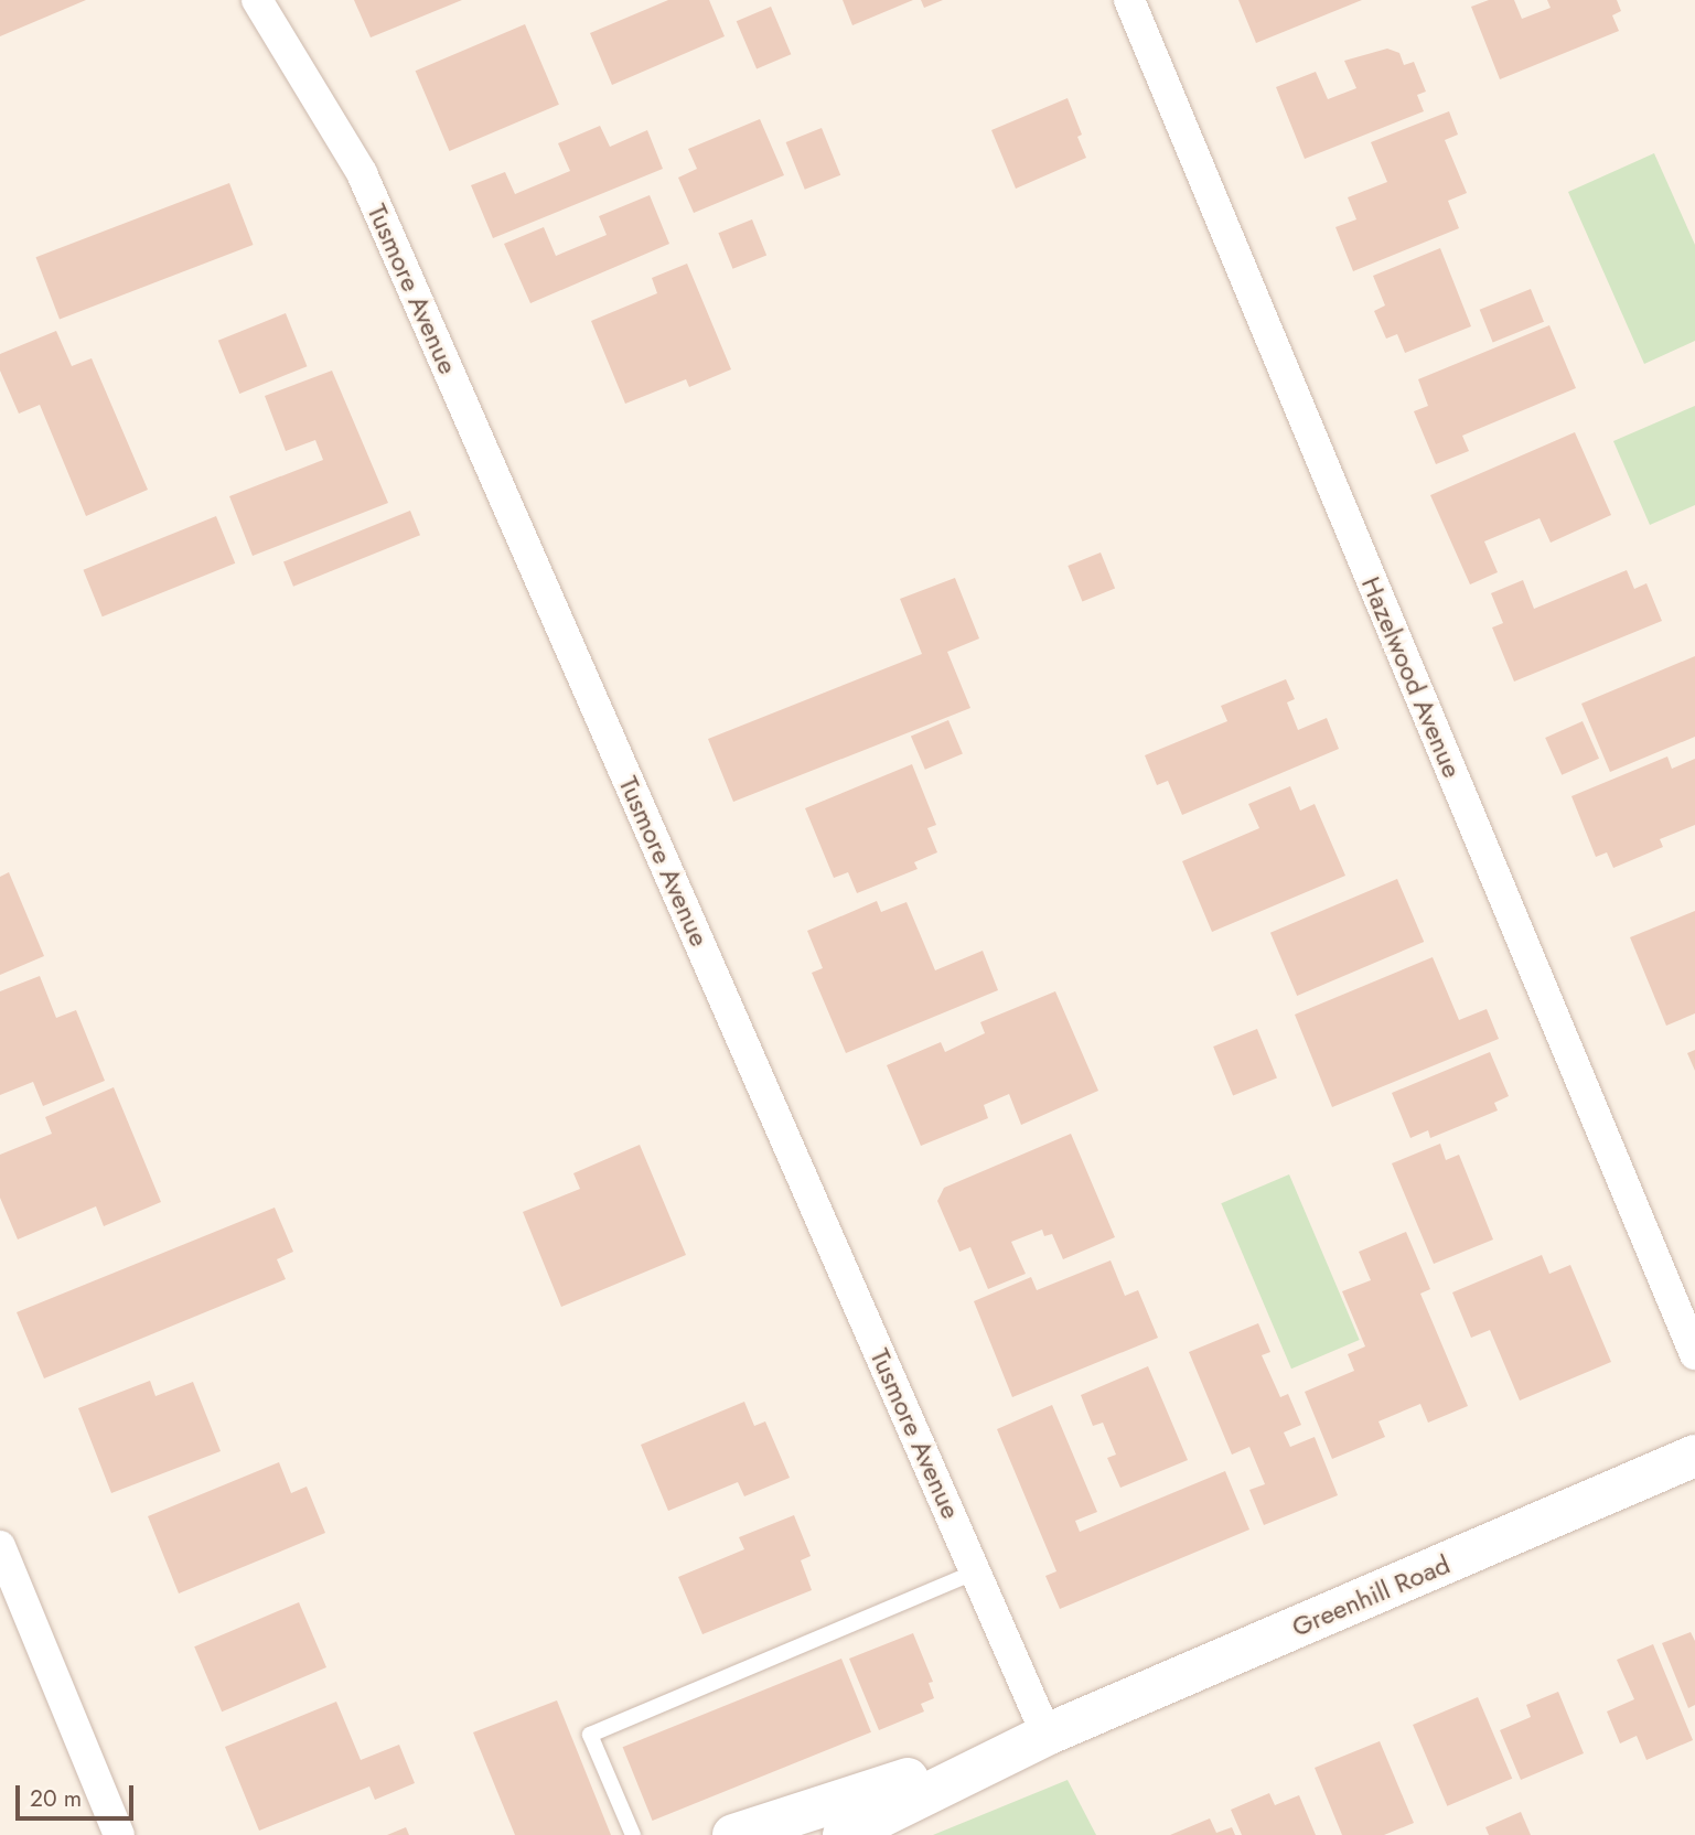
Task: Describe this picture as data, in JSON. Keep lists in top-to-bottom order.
{
  "streets": {
    "main road": ["Greenhill Road"],
    "street": ["Tusmore Avenue", "Hazelwood Avenue"]
  },
  "crossings": [
    ["Tusmore Avenue", "Greenhill Road"]
  ],
  "scale_bar": "20 m"
}
